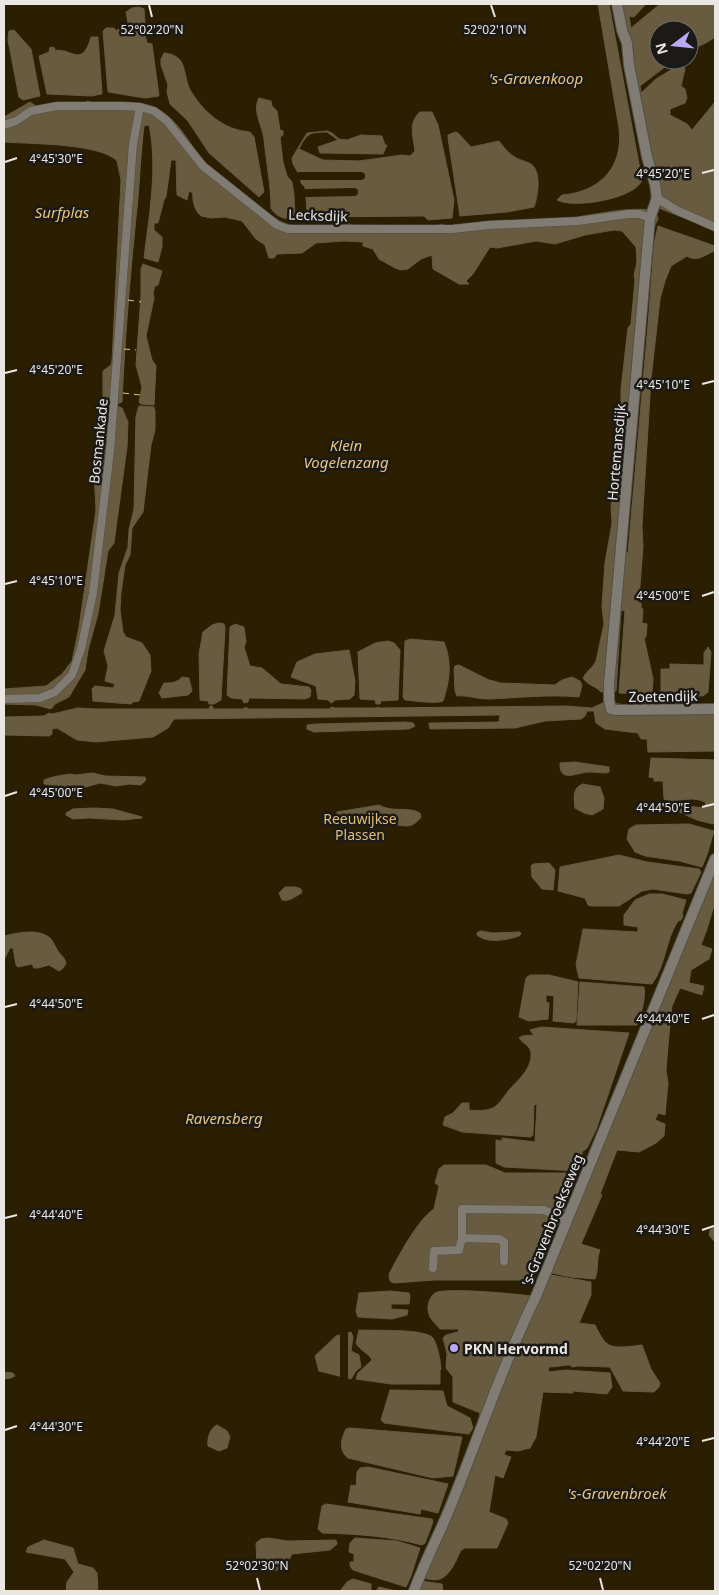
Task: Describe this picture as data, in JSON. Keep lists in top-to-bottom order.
{
  "streets": {
    "street": [
      "Lecksdijk",
      "Bosmankade",
      "Hortemansdijk",
      "Zoetendijk",
      "'s-Gravenbroekseweg"
    ]
  },
  "crossings": [
    ["Lecksdijk", "Bosmankade"],
    ["Lecksdijk", "Hortemansdijk"],
    ["Hortemansdijk", "Zoetendijk"]
  ],
  "water": [
    "'s-Gravenkoop",
    "Surfplas",
    "Klein Vogelenzang",
    "Ravensberg",
    "'s-Gravenbroek"
  ],
  "parks": ["Reeuwijkse Plassen"],
  "places": ["PKN Hervormd"],
  "north": "left",
  "coordinates": [
    "52°02'20\"N",
    "52°02'10\"N",
    "4°45'30\"E",
    "4°45'20\"E",
    "4°45'10\"E",
    "4°45'00\"E",
    "4°44'50\"E",
    "4°44'40\"E",
    "4°44'30\"E",
    "4°44'20\"E",
    "52°02'30\"N"
  ]
}
